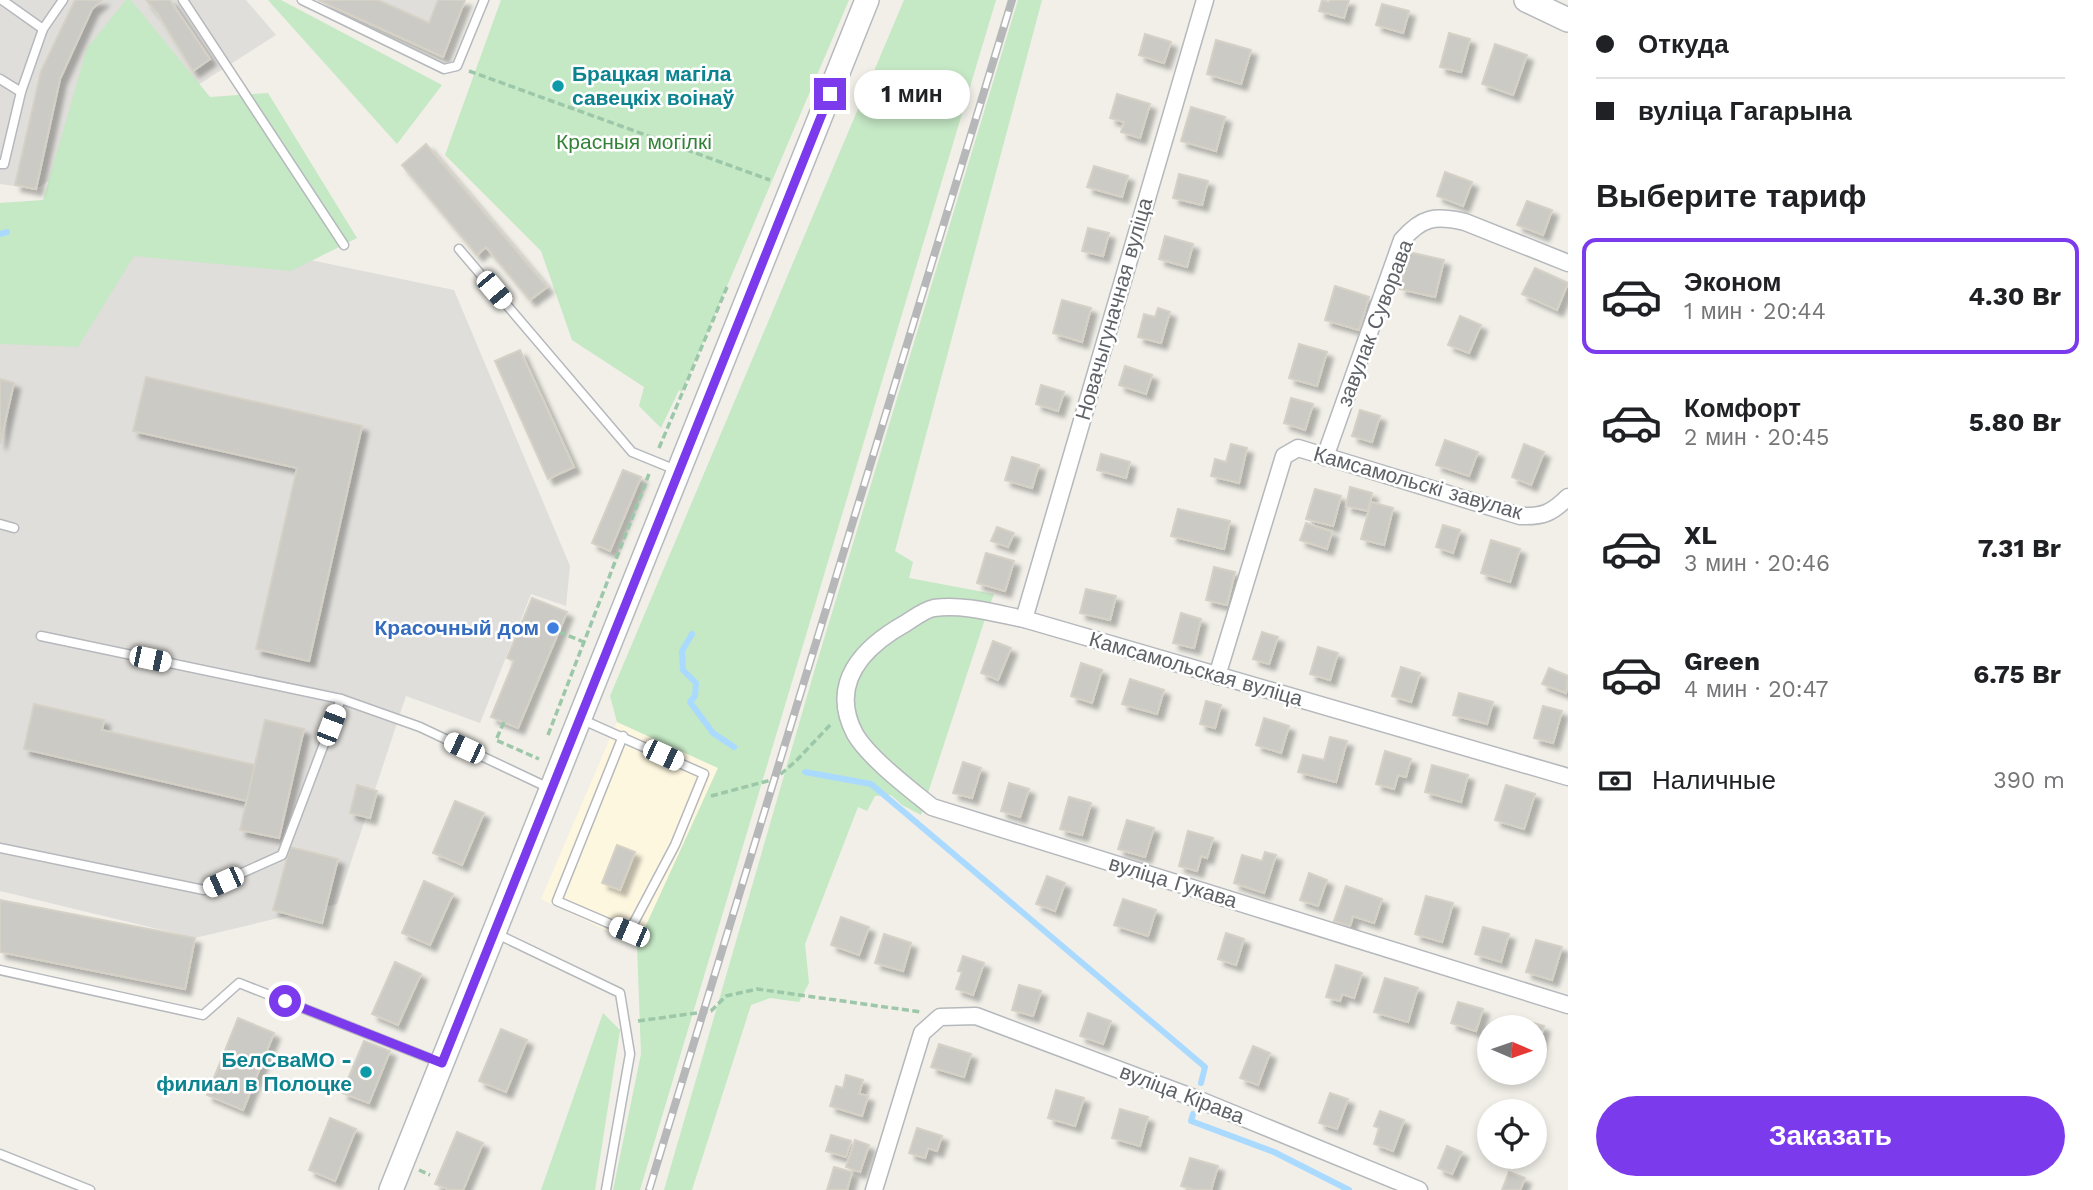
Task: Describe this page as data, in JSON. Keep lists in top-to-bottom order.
{
  "streets": {
    "street": [
      "Новачыгуначная вуліца",
      "завулак Суворава",
      "Камсамольскі завулак",
      "Камсамольская вуліца",
      "вуліца Гукава",
      "вуліца Кірава"
    ]
  },
  "crossings": [
    ["Новачыгуначная вуліца", "Камсамольская вуліца"],
    ["завулак Суворава", "Камсамольскі завулак"],
    ["Камсамольскі завулак", "Камсамольская вуліца"],
    ["Камсамольская вуліца", "вуліца Гукава"]
  ],
  "parks": ["Красныя могілкі"],
  "places": ["Брацкая магіла савецкіх воінаў", "Красочный дом", "БелСваМО - филиал в Полоцке"],
  "north": "right",
  "page": {
    "banner": ["Откуда", "вуліца Гагарына"],
    "bubble": "1 мин",
    "heading": "Выберите тариф",
    "list": [
      {
        "name": "Эконом",
        "note": "1 мин · 20:44",
        "value": "4.30 Br"
      },
      {
        "name": "Комфорт",
        "note": "2 мин · 20:45",
        "value": "5.80 Br"
      },
      {
        "name": "XL",
        "note": "3 мин · 20:46",
        "value": "7.31 Br"
      },
      {
        "name": "Green",
        "note": "4 мин · 20:47",
        "value": "6.75 Br"
      }
    ],
    "pay": ["Наличные", "390 m"],
    "buttons": "Заказать"
  }
}
